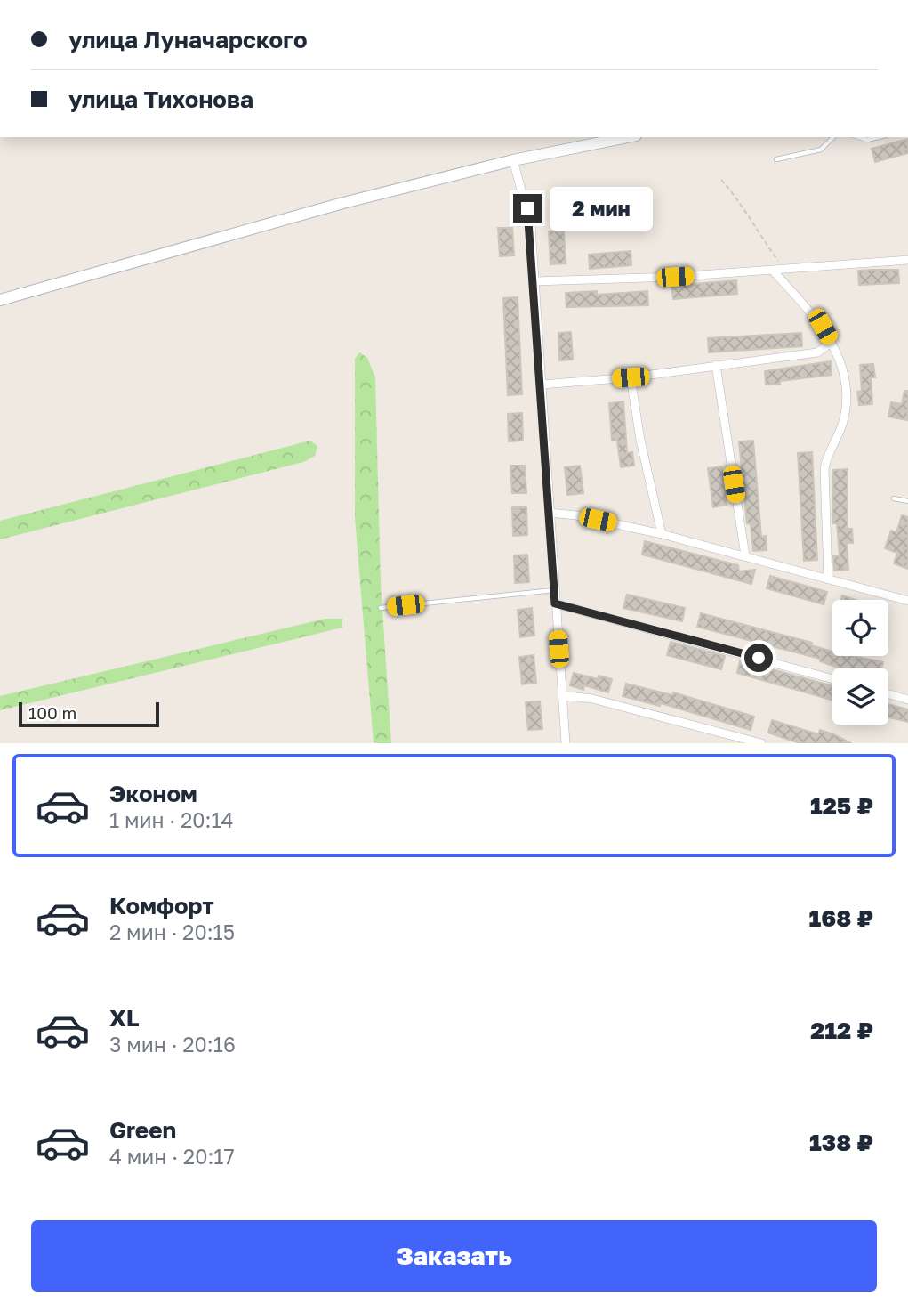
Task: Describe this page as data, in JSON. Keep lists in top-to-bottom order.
{
  "scale_bar": "100 m",
  "page": {
    "banner": ["улица Луначарского", "улица Тихонова"],
    "bubble": "2 мин",
    "scale": "100 m",
    "list": [
      {
        "name": "Эконом",
        "note": "1 мин · 20:14",
        "value": "125 ₽"
      },
      {
        "name": "Комфорт",
        "note": "2 мин · 20:15",
        "value": "168 ₽"
      },
      {
        "name": "XL",
        "note": "3 мин · 20:16",
        "value": "212 ₽"
      },
      {
        "name": "Green",
        "note": "4 мин · 20:17",
        "value": "138 ₽"
      }
    ],
    "buttons": "Заказать"
  }
}
